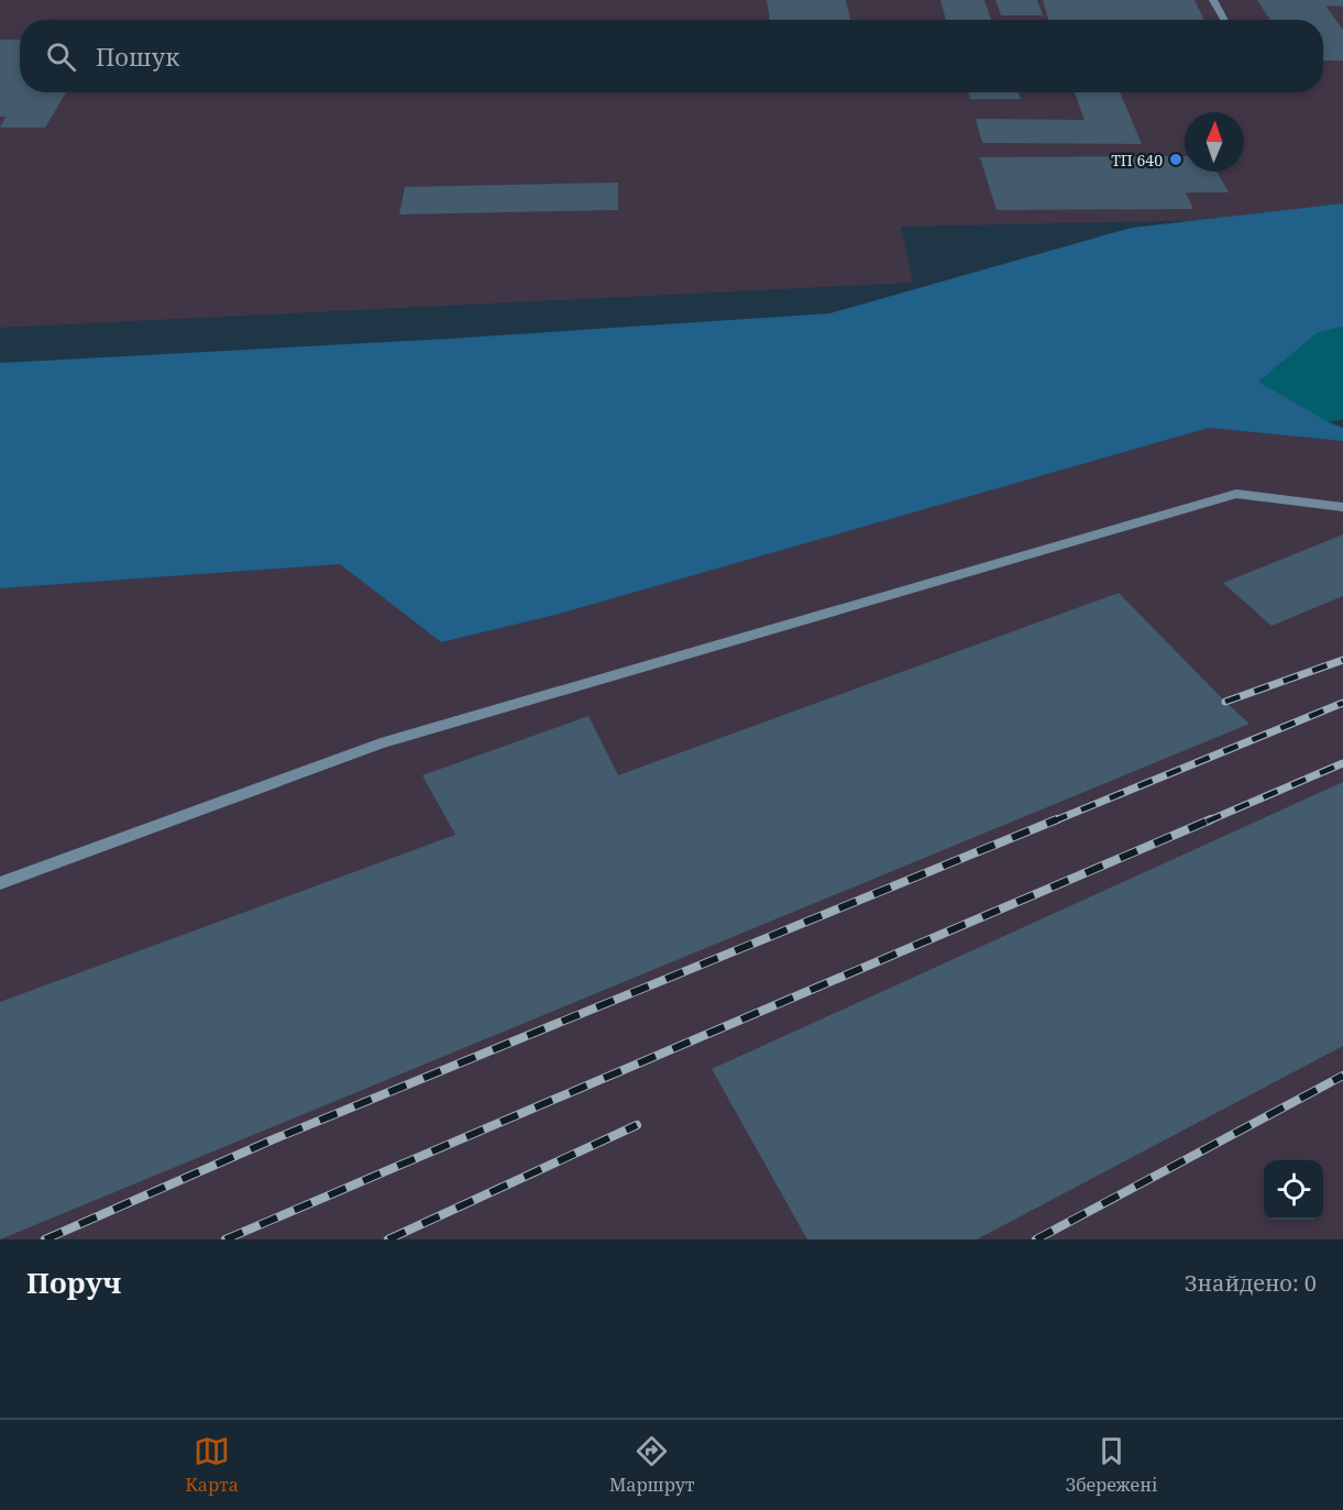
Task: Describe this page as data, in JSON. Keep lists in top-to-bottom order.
{
  "places": ["ТП 640"],
  "north": "top",
  "page": {
    "search": "Пошук",
    "heading": ["Поруч", "Знайдено: 0"],
    "nav": ["Карта", "Маршрут", "Збережені"]
  }
}
